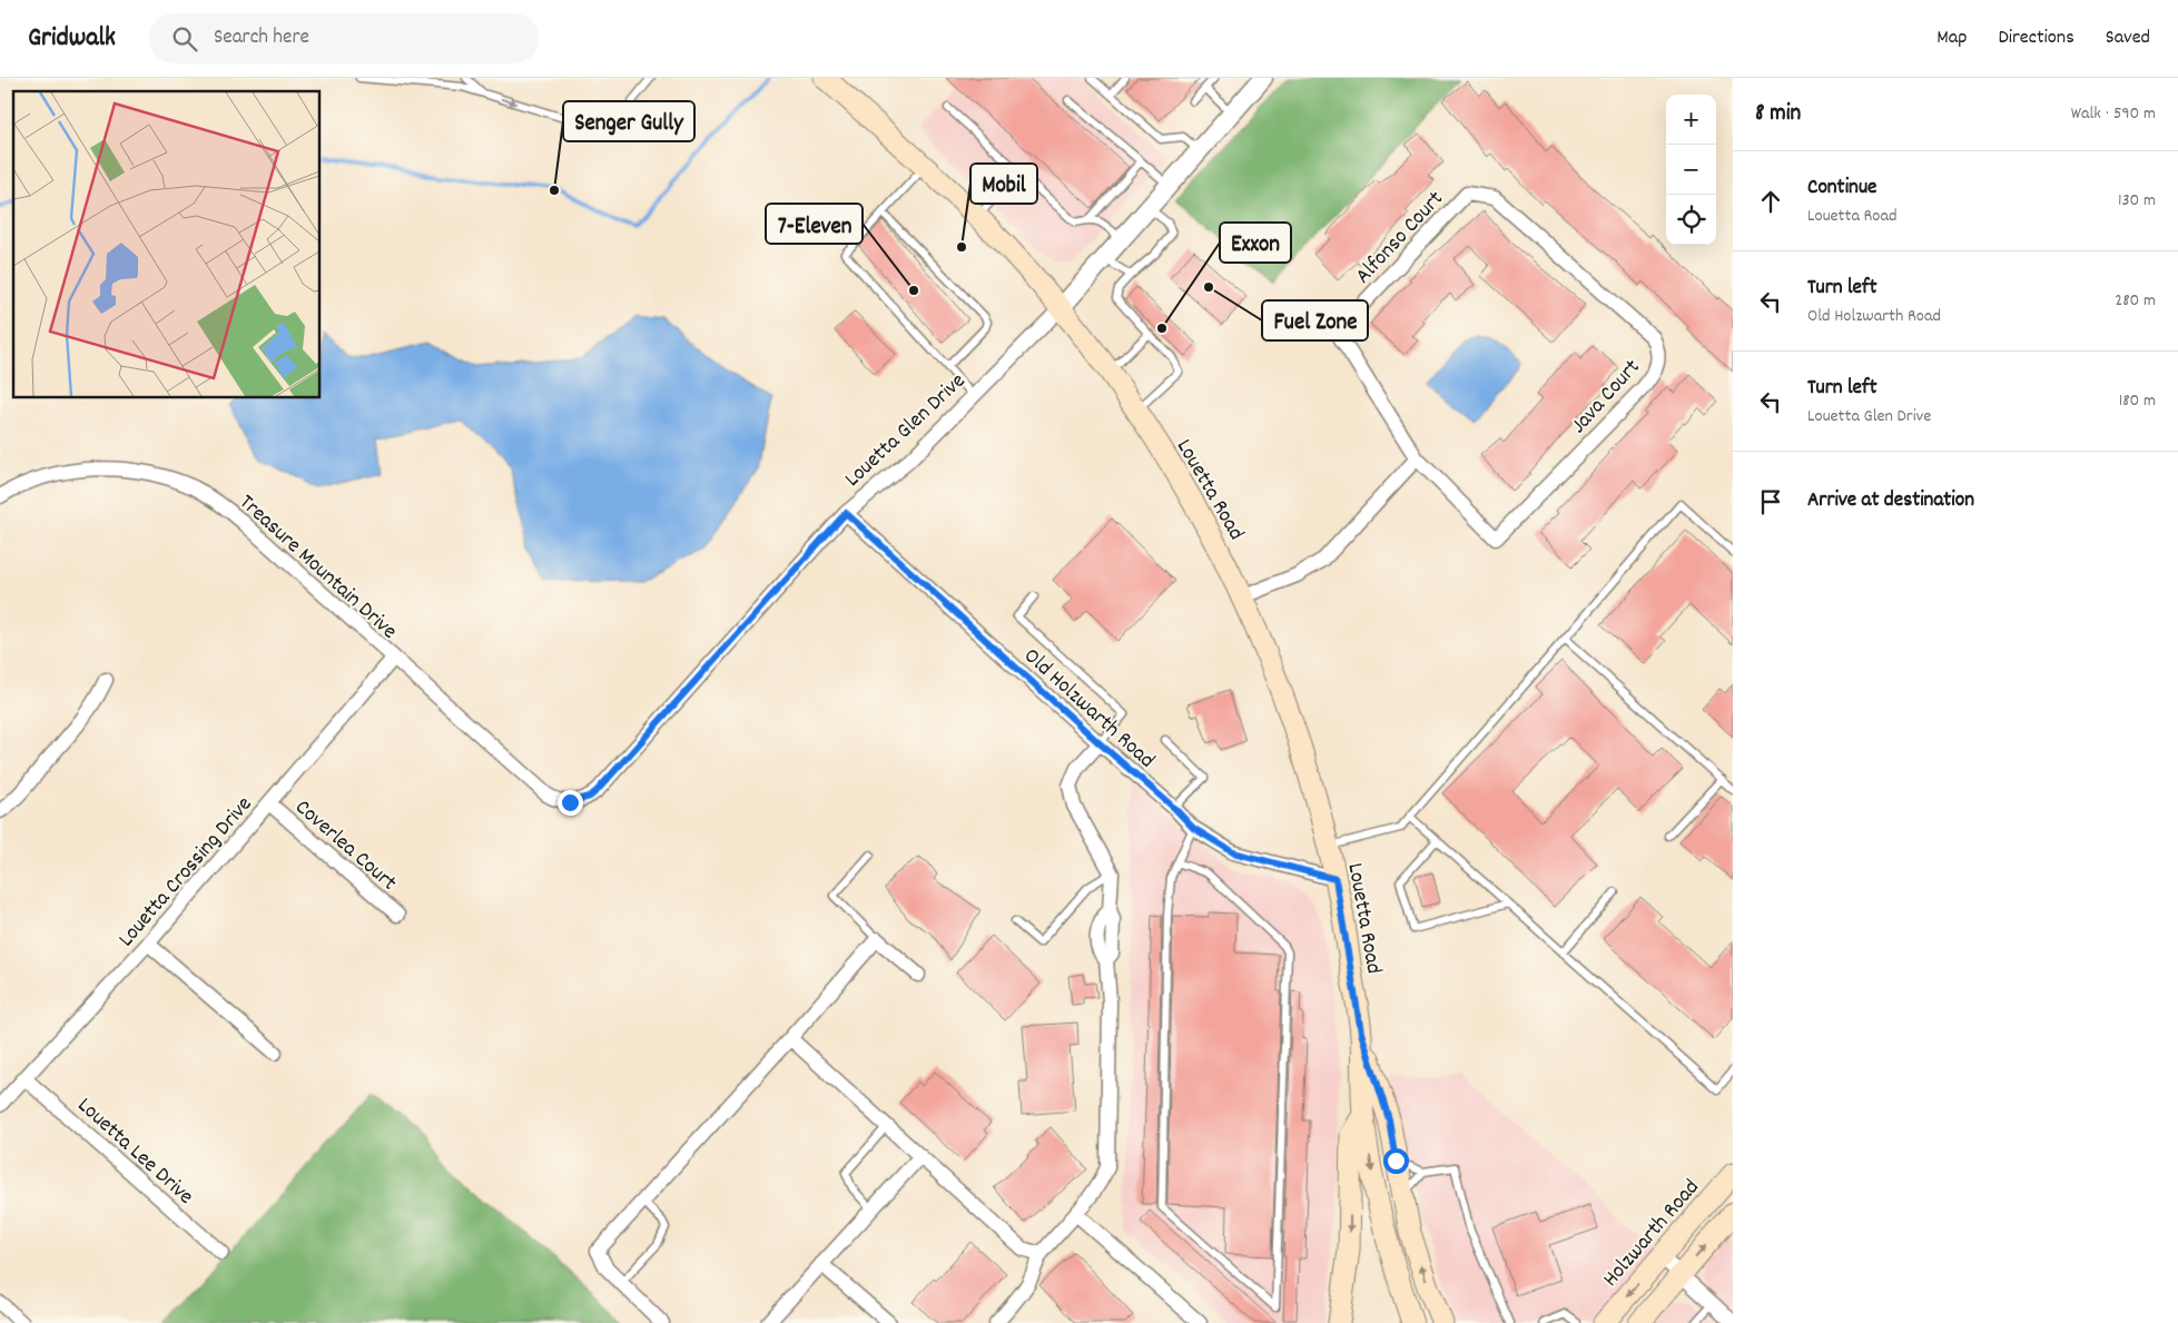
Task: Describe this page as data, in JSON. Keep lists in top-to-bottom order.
{
  "streets": {
    "main road": ["Louetta Road", "Holzwarth Road"],
    "street": [
      "Alfonso Court",
      "Java Court",
      "Louetta Glen Drive",
      "Treasure Mountain Drive",
      "Old Holzwarth Road",
      "Coverlea Court",
      "Louetta Crossing Drive",
      "Louetta Lee Drive"
    ]
  },
  "crossings": [
    ["Alfonso Court", "Java Court"],
    ["Louetta Glen Drive", "Louetta Road"],
    ["Louetta Glen Drive", "Treasure Mountain Drive"],
    ["Louetta Glen Drive", "Old Holzwarth Road"],
    ["Louetta Road", "Old Holzwarth Road"],
    ["Treasure Mountain Drive", "Louetta Crossing Drive"],
    ["Coverlea Court", "Louetta Crossing Drive"],
    ["Louetta Crossing Drive", "Louetta Lee Drive"]
  ],
  "places": [
    "Senger Gully",
    "Mobil",
    "Fuel Zone",
    "7-Eleven",
    "Exxon"
  ],
  "page": {
    "header": "Gridwalk",
    "search": "Search here",
    "nav": ["Map", "Directions", "Saved"],
    "heading": ["8 min", "Walk · 590 m"],
    "map_buttons": ["+", "−"],
    "list": [
      ["Continue", "Louetta Road", "130 m"],
      ["Turn left", "Old Holzwarth Road", "280 m"],
      ["Turn left", "Louetta Glen Drive", "180 m"],
      "Arrive at destination"
    ]
  }
}
